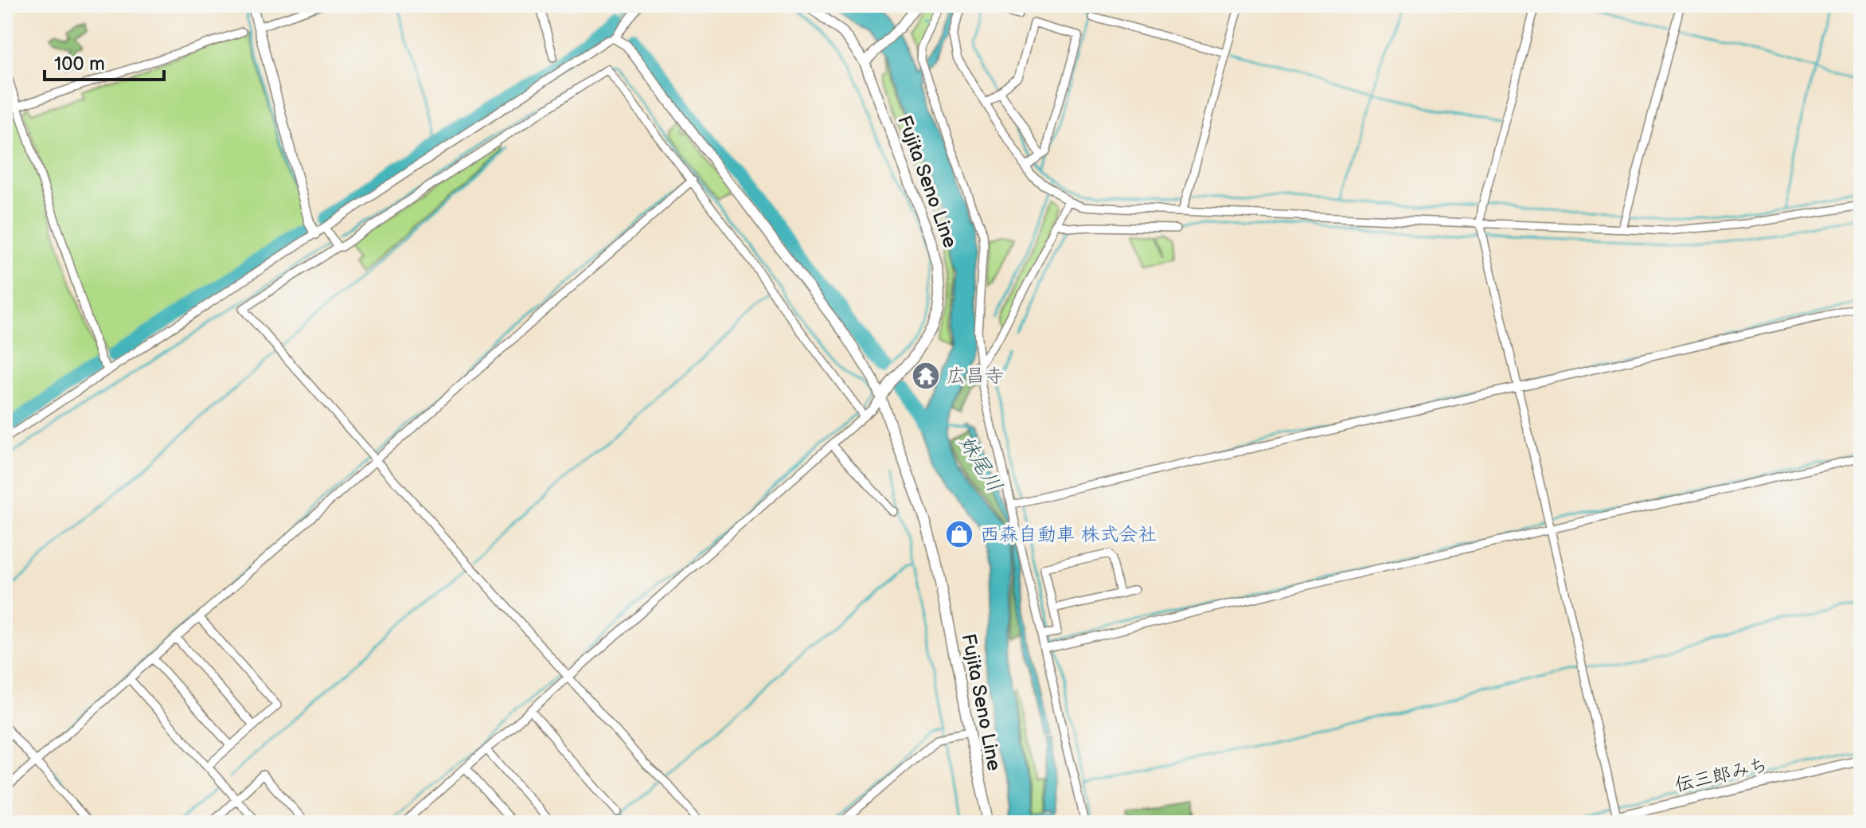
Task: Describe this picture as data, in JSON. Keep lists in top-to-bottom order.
{
  "streets": {
    "main road": ["Fujita Seno Line"],
    "street": ["伝三郎みち"]
  },
  "water": ["妹尾川"],
  "places": {
    "temple": ["広昌寺"],
    "shop": ["西森自動車 株式会社"]
  },
  "scale_bar": "100 m"
}
